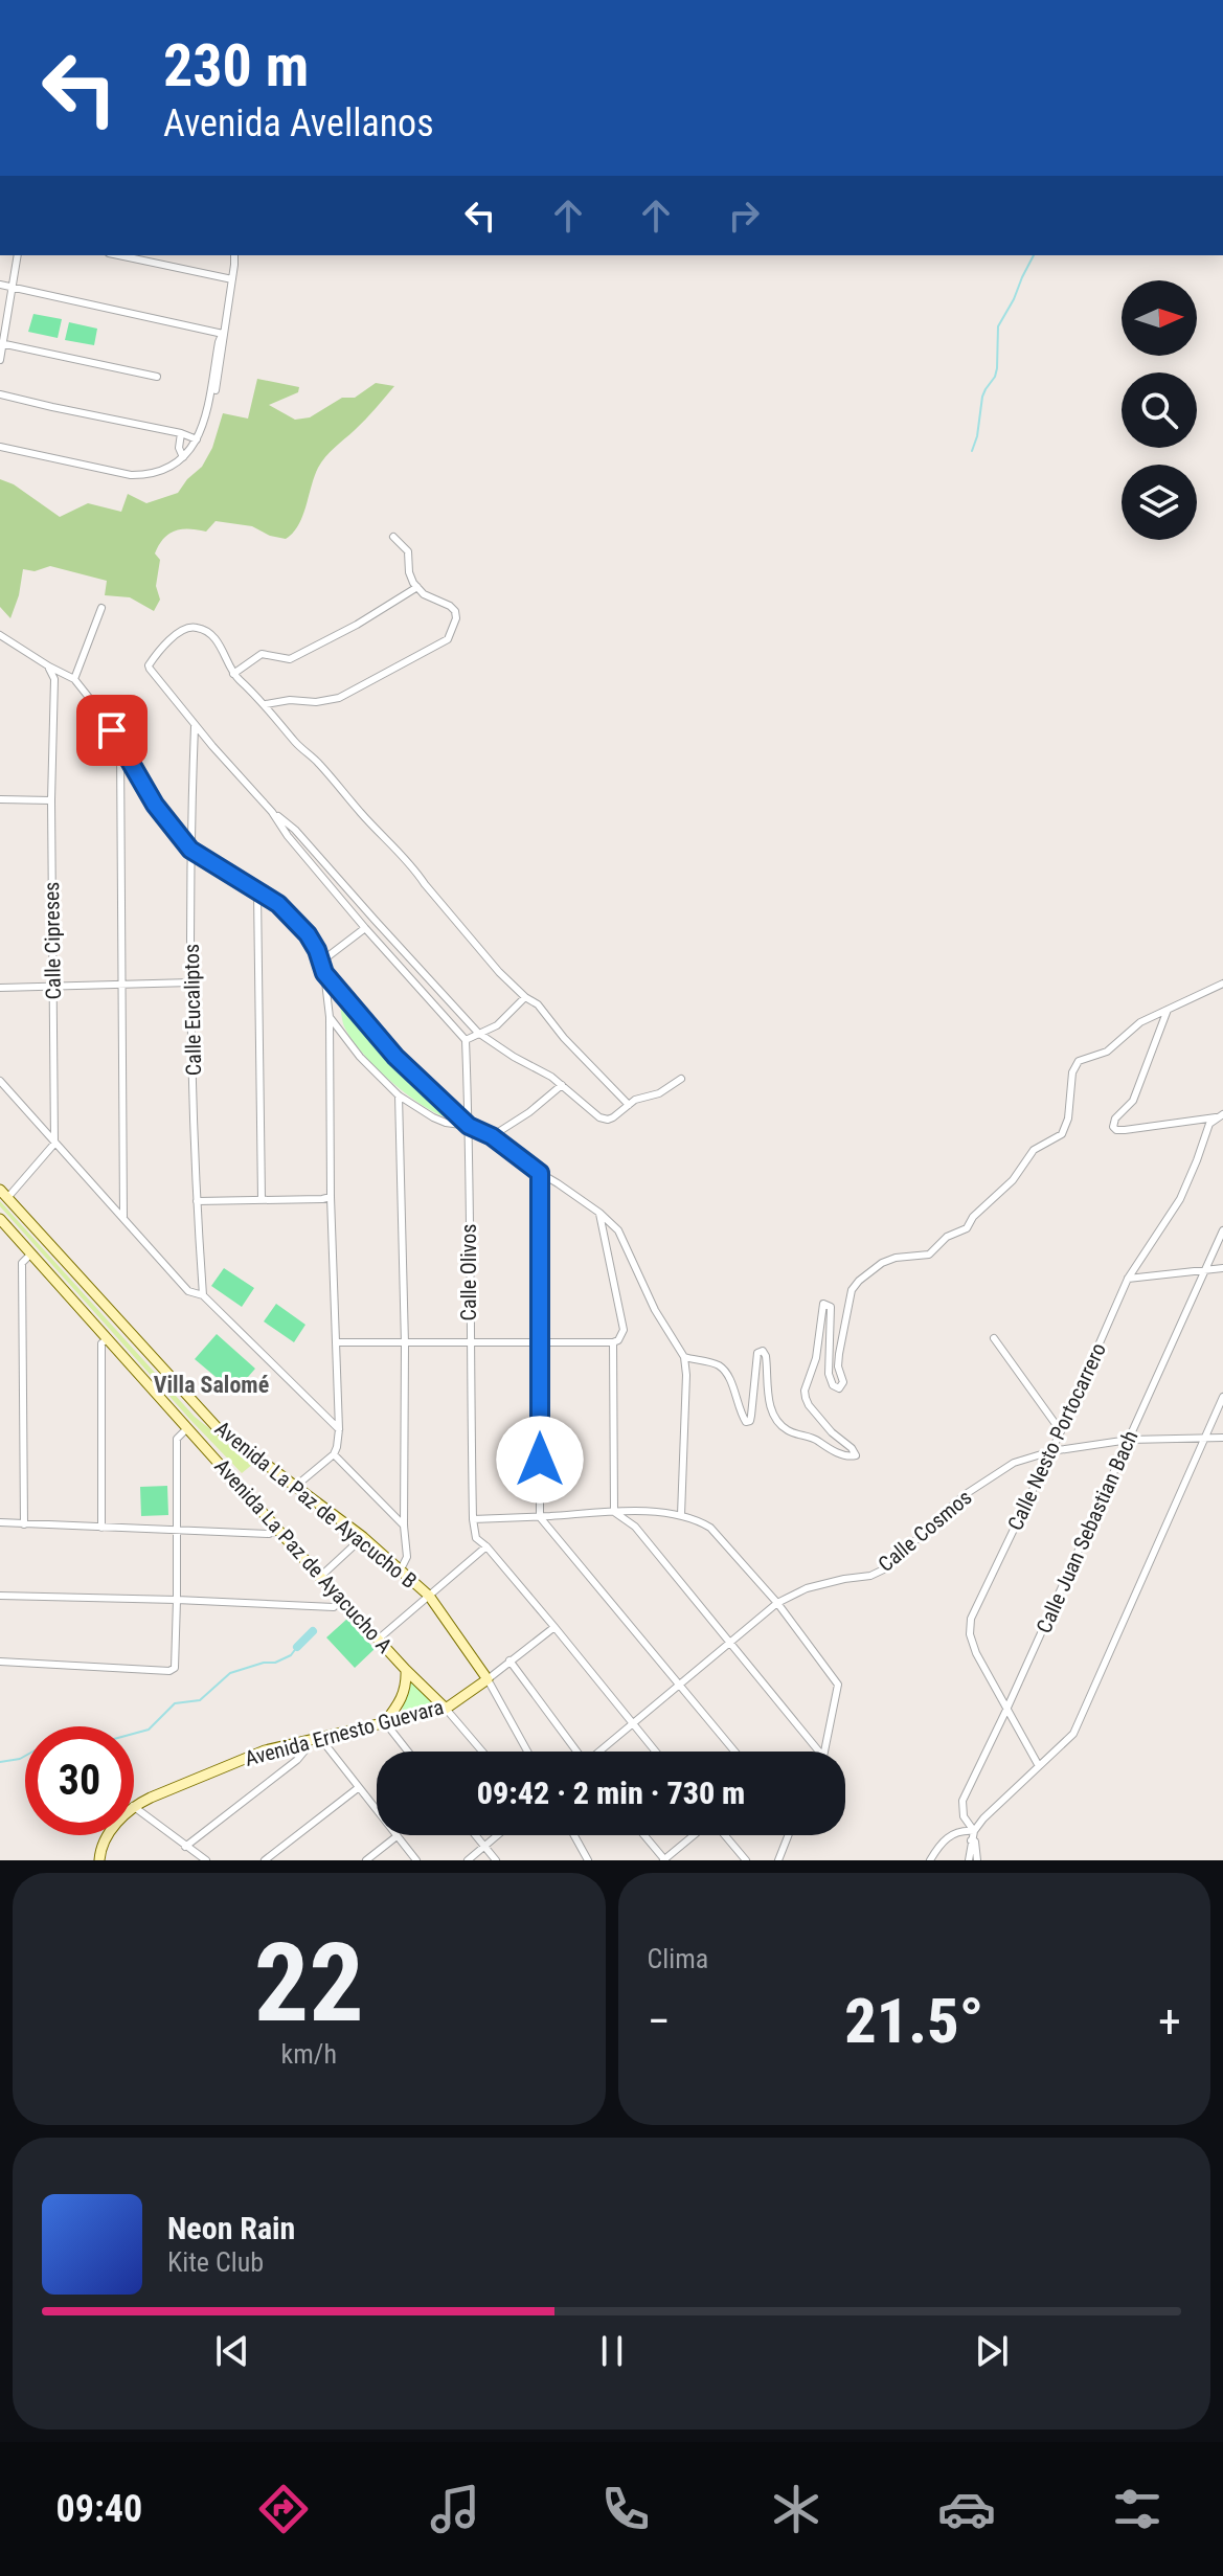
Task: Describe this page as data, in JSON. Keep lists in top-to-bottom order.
{
  "streets": {
    "main road": ["Avenida La Paz de Ayacucho B", "Avenida La Paz de Ayacucho A", "Avenida Ernesto Guevara"],
    "street": [
      "Calle Cipreses",
      "Calle Eucaliptos",
      "Calle Olivos",
      "Calle Nesto Portocarrero",
      "Calle Cosmos",
      "Calle Juan Sebastian Bach"
    ]
  },
  "crossings": [
    ["Calle Nesto Portocarrero", "Calle Cosmos"],
    ["Calle Nesto Portocarrero", "Calle Juan Sebastian Bach"],
    ["Avenida La Paz de Ayacucho B", "Avenida Ernesto Guevara"],
    ["Calle Cosmos", "Calle Juan Sebastian Bach"],
    ["Avenida La Paz de Ayacucho A", "Avenida Ernesto Guevara"]
  ],
  "districts": ["Villa Salomé"],
  "north": "right",
  "page": {
    "turn": ["230 m", "Avenida Avellanos"],
    "limit": "30",
    "trip": "09:42 · 2 min · 730 m",
    "tile": [
      ["22", "km/h"],
      "Clima"
    ],
    "heat": ["−", "21.5°", "+"],
    "song": ["Neon Rain", "Kite Club"],
    "tabs": "09:40"
  }
}
